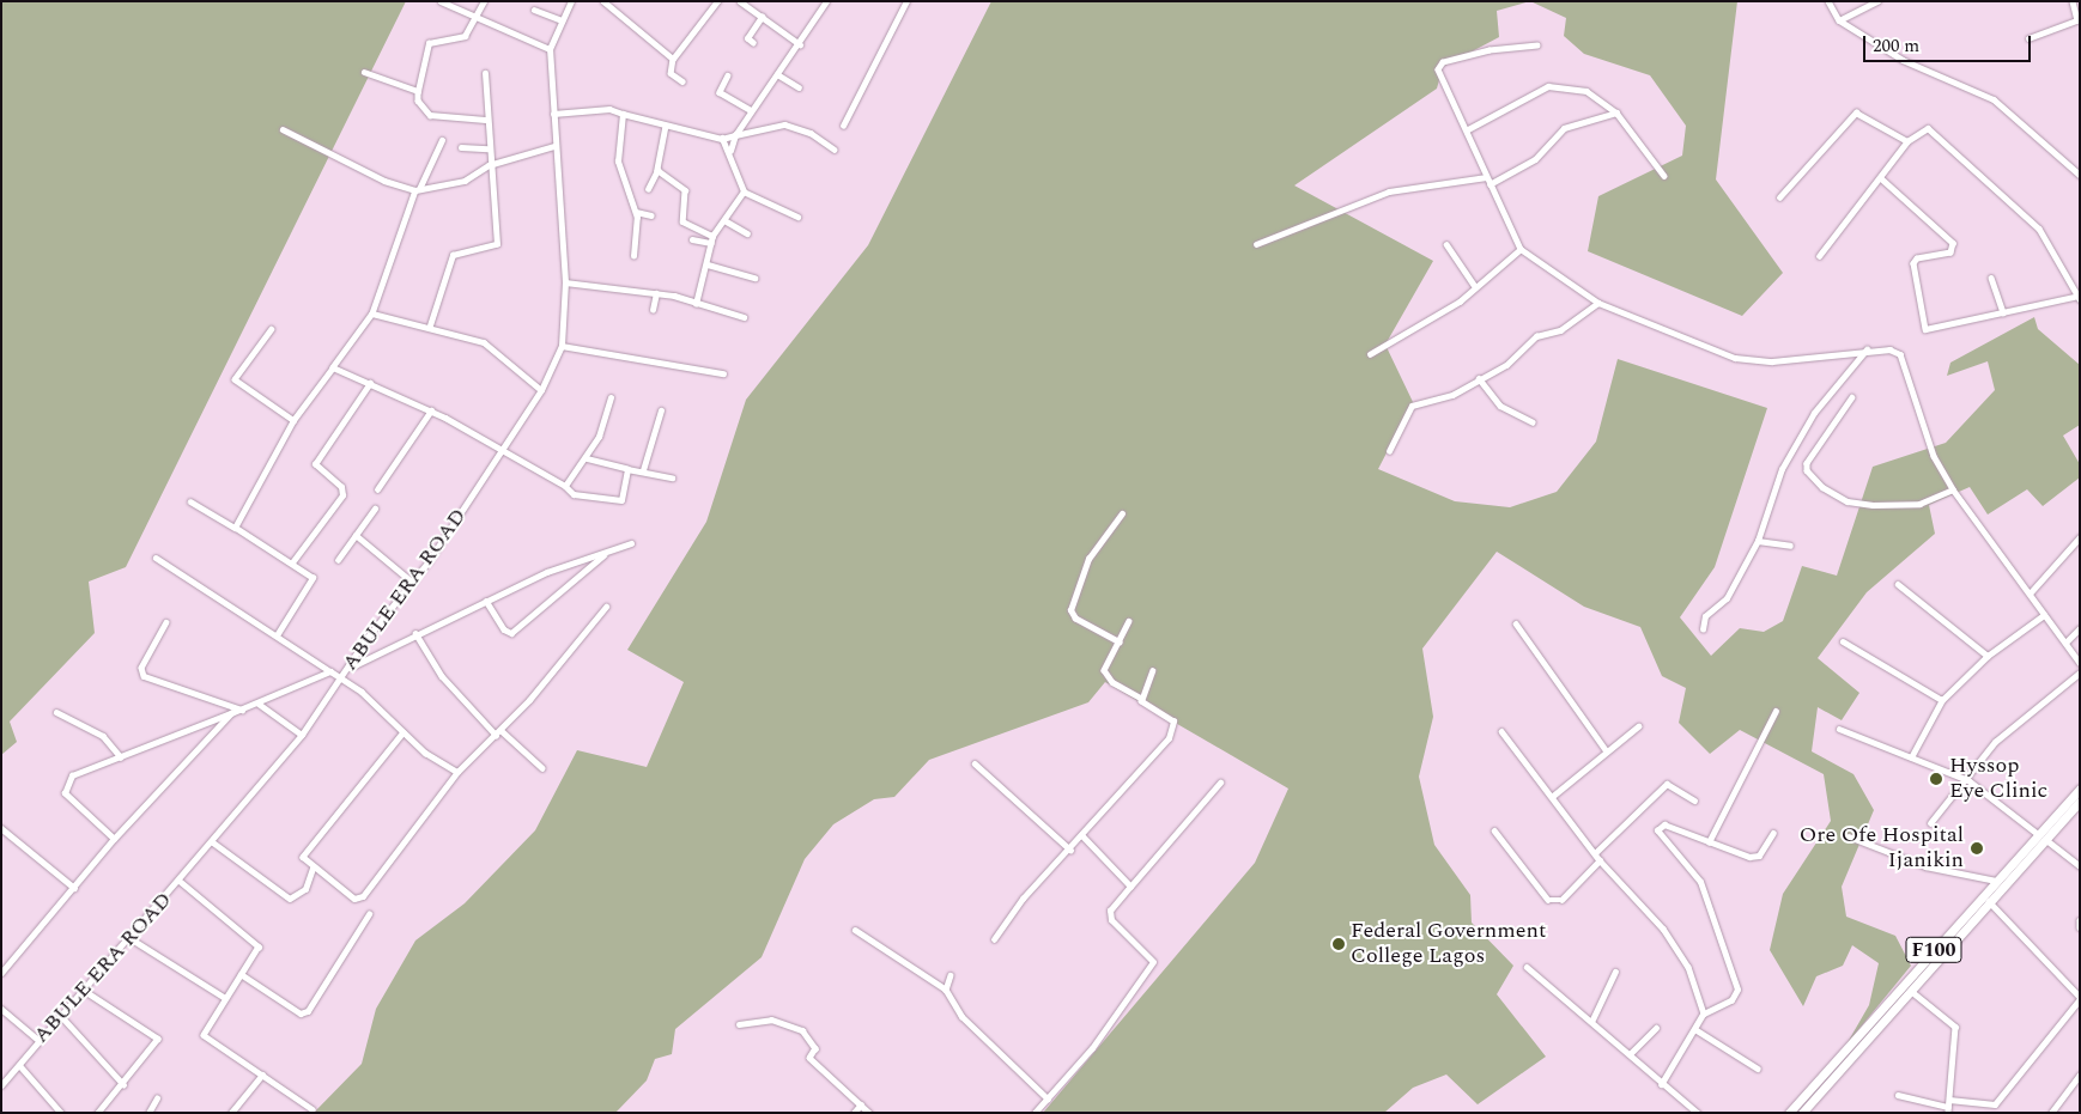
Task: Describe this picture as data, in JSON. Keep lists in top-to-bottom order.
{
  "streets": {
    "highway": ["F100"],
    "street": ["ABULE ERA ROAD"]
  },
  "places": ["Hyssop Eye Clinic", "Ore Ofe Hospital Ijanikin", "Federal Government College Lagos"],
  "scale_bar": "200 m"
}
